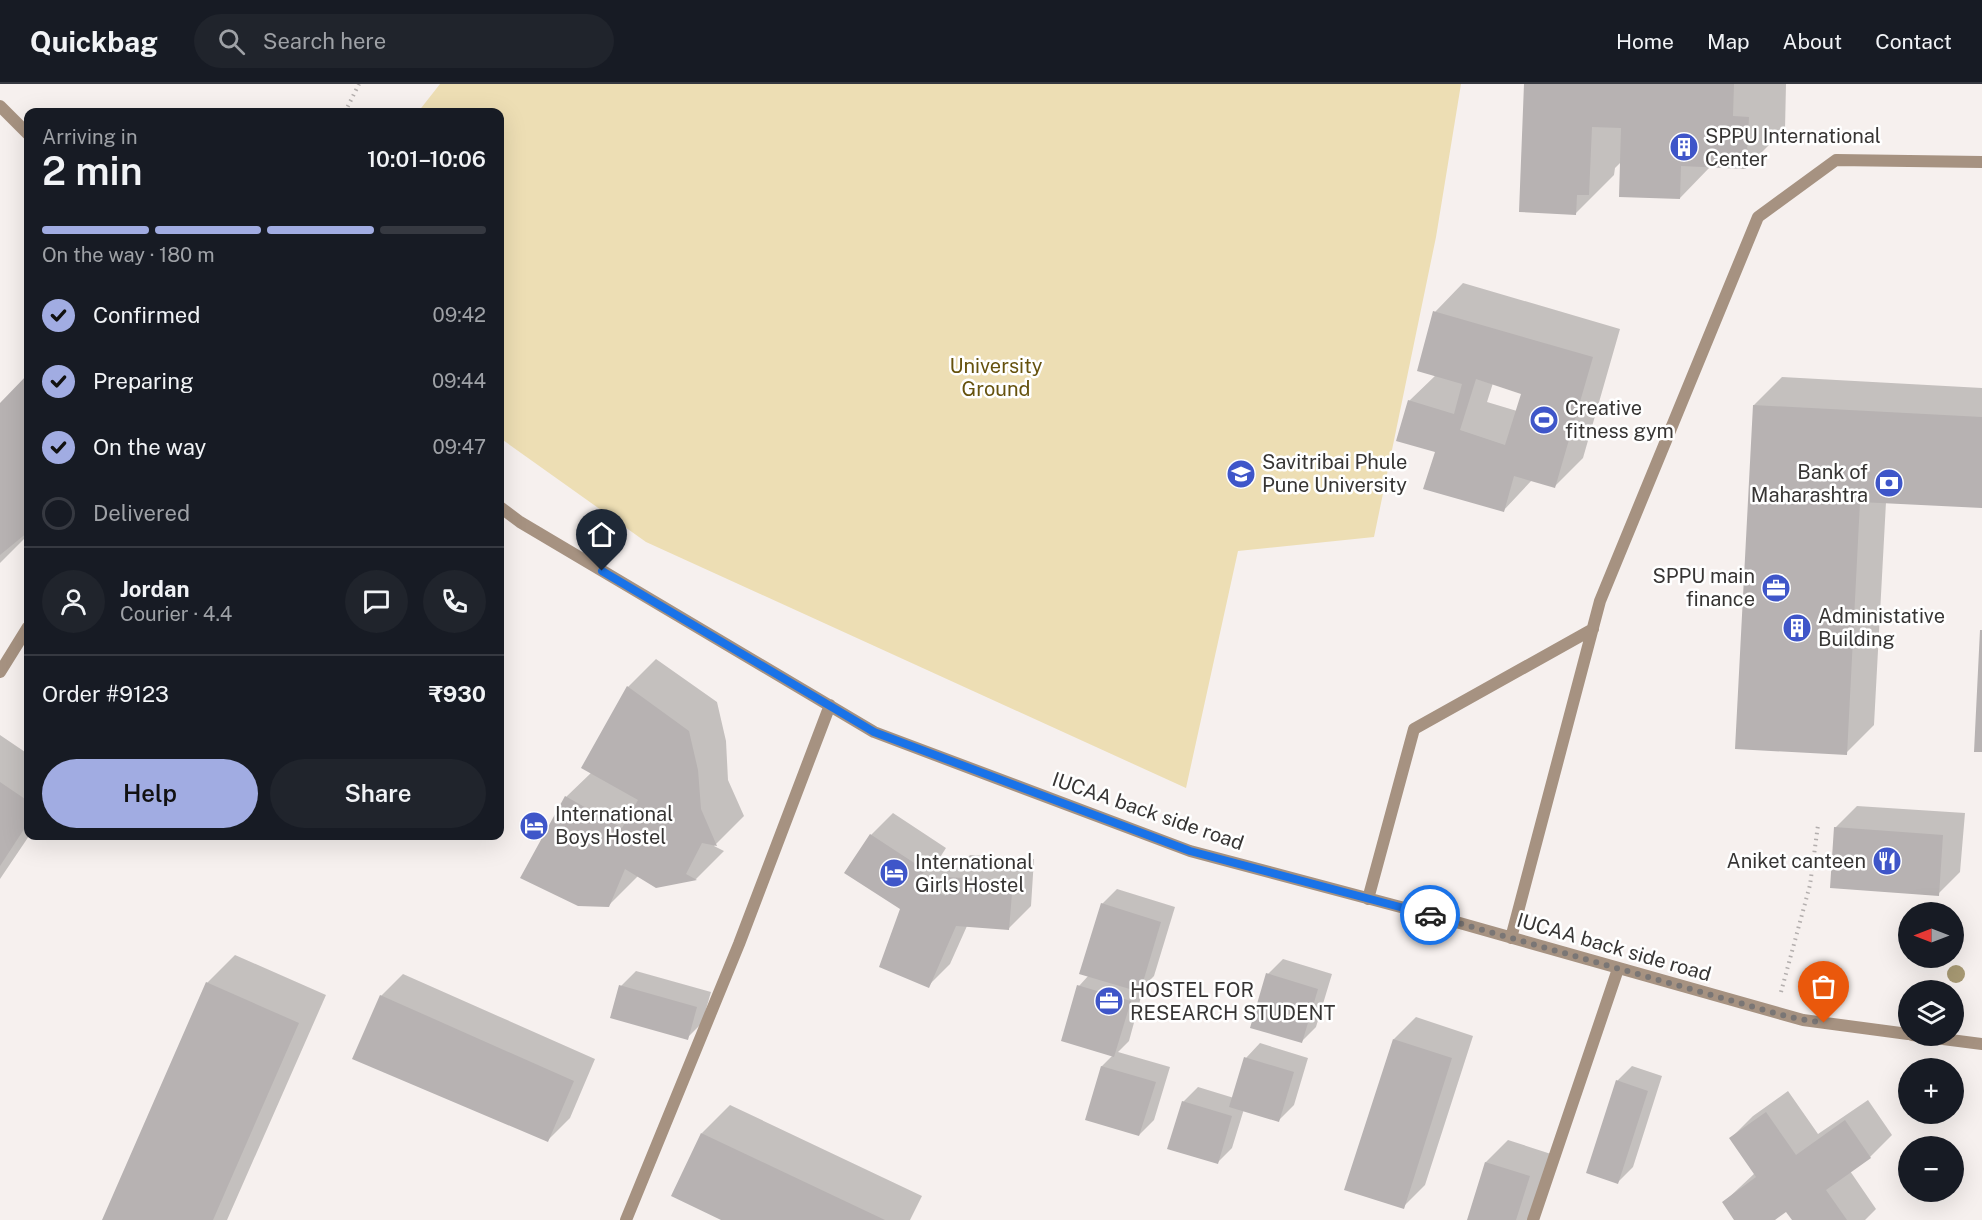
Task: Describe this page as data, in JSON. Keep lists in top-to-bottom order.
{
  "streets": {
    "lane": ["IUCAA back side road"]
  },
  "parks": ["University Ground"],
  "places": {
    "building": ["SPPU International Center", "Administative Building"],
    "sports": ["Creative fitness gym"],
    "school or university": ["Savitribai Phule Pune University"],
    "bank": ["Bank of Maharashtra"],
    "office": ["SPPU main finance", "HOSTEL FOR RESEARCH STUDENT"],
    "hotel": ["International Boys Hostel", "International Girls Hostel"],
    "restaurant": ["Aniket canteen"]
  },
  "north": "left",
  "page": {
    "header": "Quickbag",
    "search": "Search here",
    "nav": [
      "Home",
      "Map",
      "About",
      "Contact"
    ],
    "heading": ["2 min", "Arriving in", "10:01–10:06"],
    "panel": [
      "Jordan",
      "Courier · 4.4",
      "Order #9123",
      "₹930"
    ],
    "bar": "On the way · 180 m",
    "list": [
      ["Confirmed", "09:42"],
      ["Preparing", "09:44"],
      ["On the way", "09:47"],
      "Delivered"
    ],
    "buttons": ["Help", "Share"],
    "map_buttons": ["+", "−"]
  }
}
